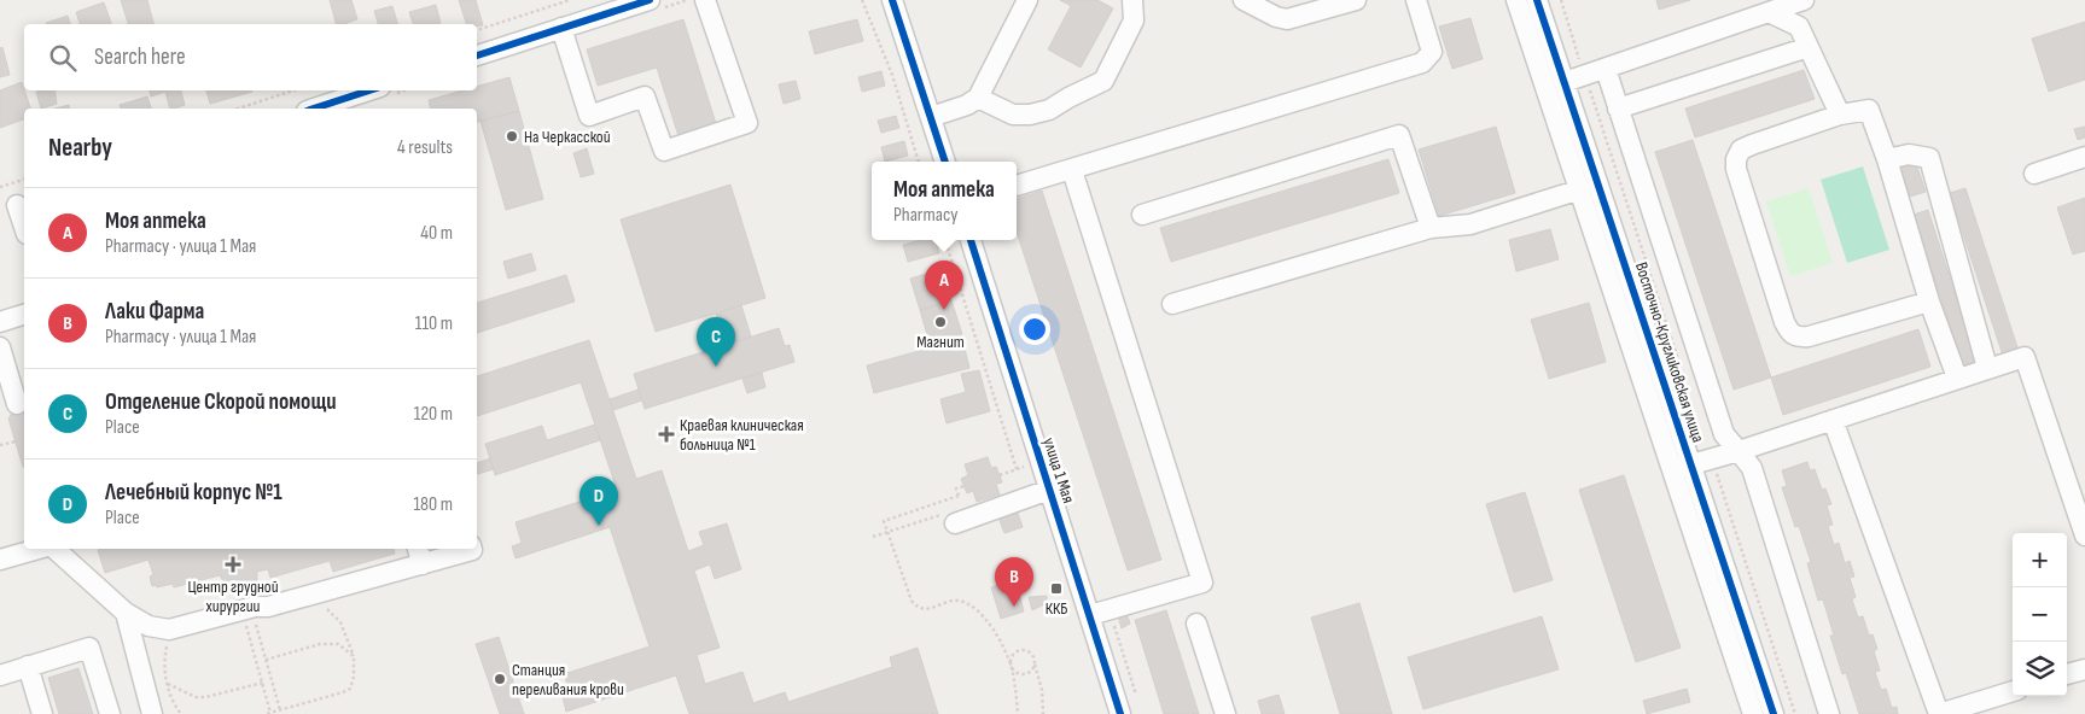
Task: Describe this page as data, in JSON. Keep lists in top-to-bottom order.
{
  "streets": {
    "street": ["Восточно-Кругликовская улица", "улица 1 Мая"]
  },
  "places": {
    "other": ["На Черкасской", "Магнит", "Станция переливания крови"],
    "health": ["Краевая клиническая больница №1", "Центр грудной хирургии"],
    "transit": ["ККБ"]
  },
  "page": {
    "search": "Search here",
    "heading": ["Nearby", "4 results"],
    "popup": ["Моя аптека", "Pharmacy"],
    "list": [
      {
        "mark": "A",
        "name": "Моя аптека",
        "note": "Pharmacy · улица 1 Мая",
        "value": "40 m"
      },
      {
        "mark": "B",
        "name": "Лаки Фарма",
        "note": "Pharmacy · улица 1 Мая",
        "value": "110 m"
      },
      {
        "mark": "C",
        "name": "Отделение Скорой помощи",
        "note": "Place",
        "value": "120 m"
      },
      {
        "mark": "D",
        "name": "Лечебный корпус №1",
        "note": "Place",
        "value": "180 m"
      }
    ],
    "pins": [
      "A",
      "C",
      "D",
      "B"
    ],
    "map_buttons": ["+", "−"]
  }
}
